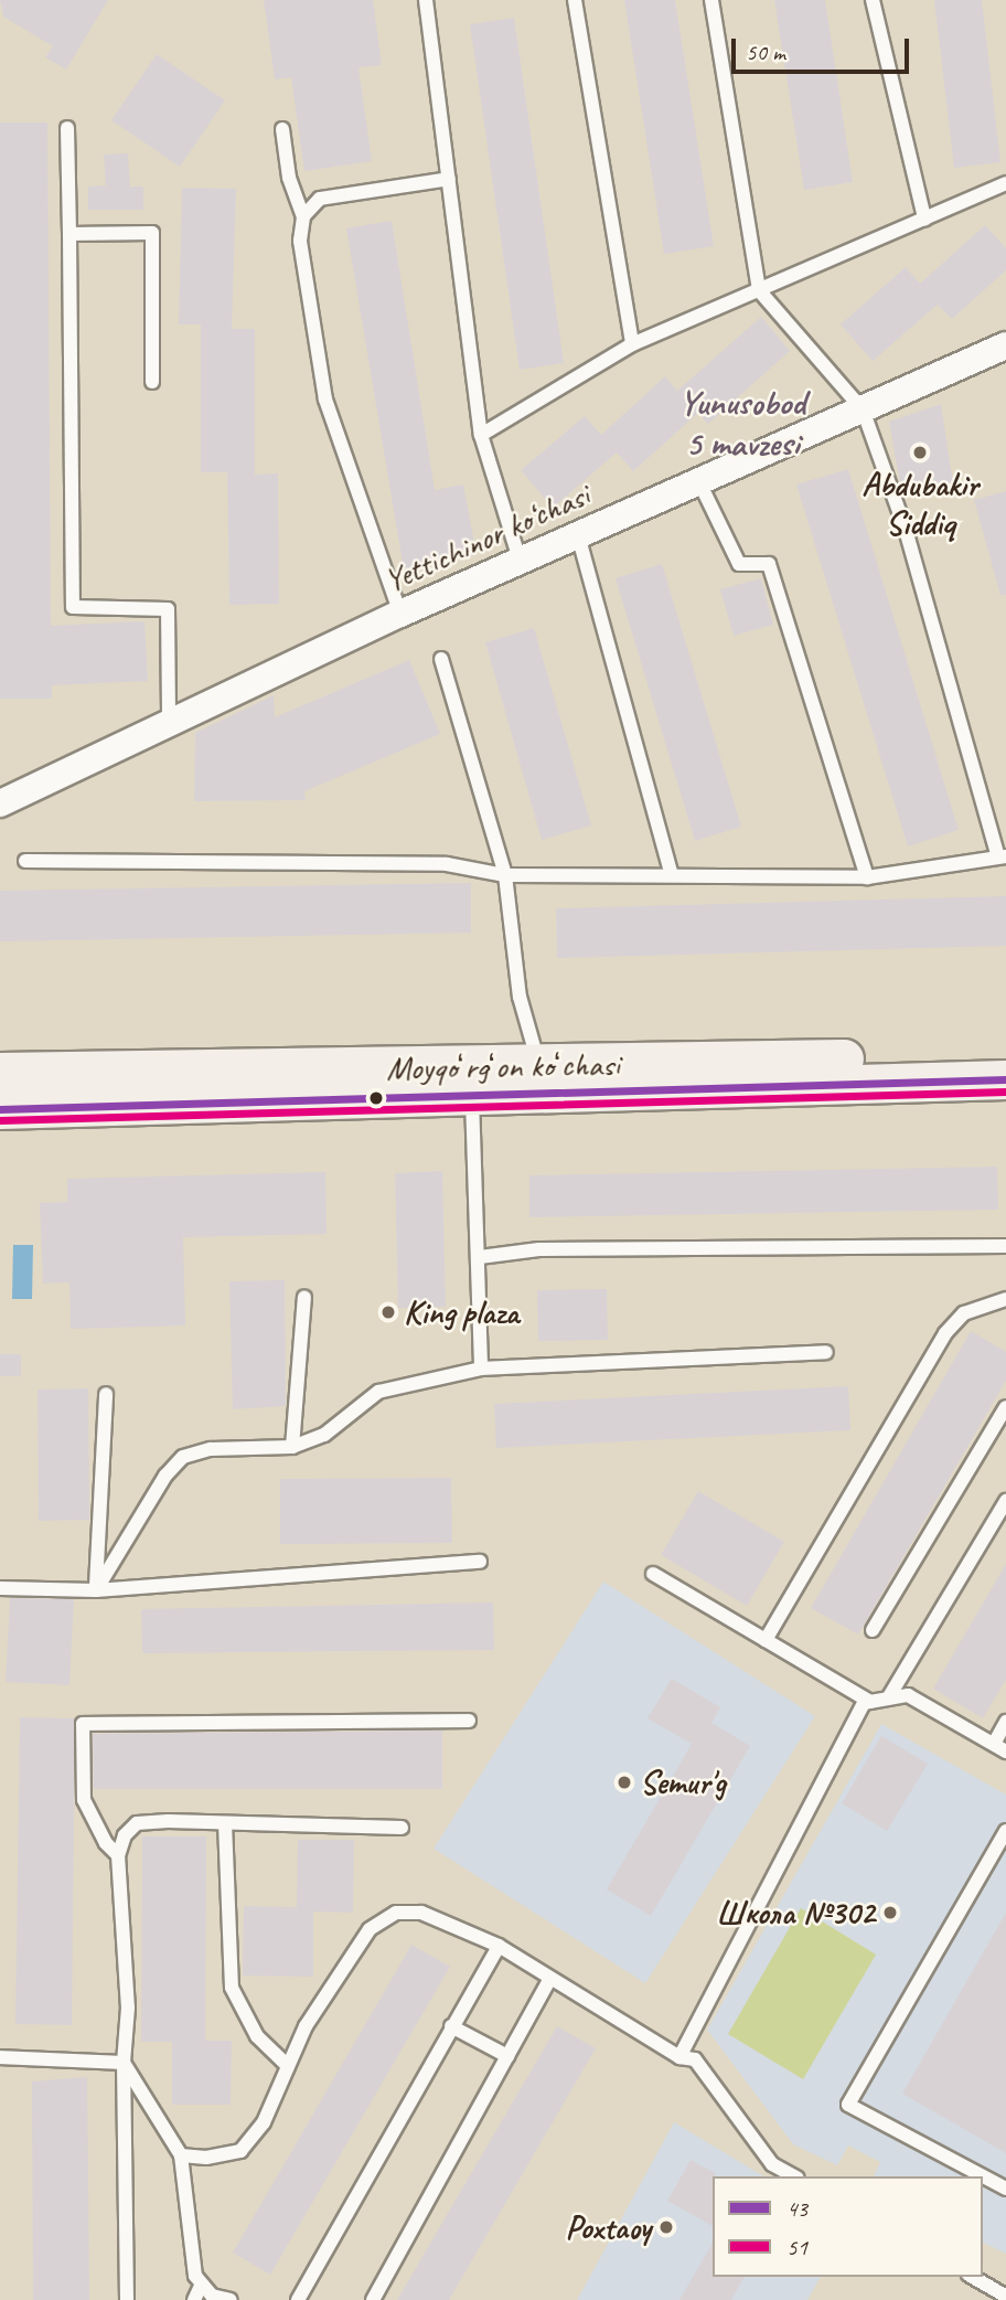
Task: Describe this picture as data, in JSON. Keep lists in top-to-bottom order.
{
  "streets": {
    "main road": ["Moyqoʻrgʻon koʻchasi"],
    "street": ["Yettichinor ko‘chasi"]
  },
  "districts": ["Yunusobod 5 mavzesi"],
  "places": [
    "Abdubakir Siddiq",
    "King plaza",
    "Semur'g",
    "Школа №302",
    "Poxtaoy"
  ],
  "lines": ["transit line 43", "transit line 51"],
  "legend": ["43", "51"],
  "scale_bar": "50 m"
}
